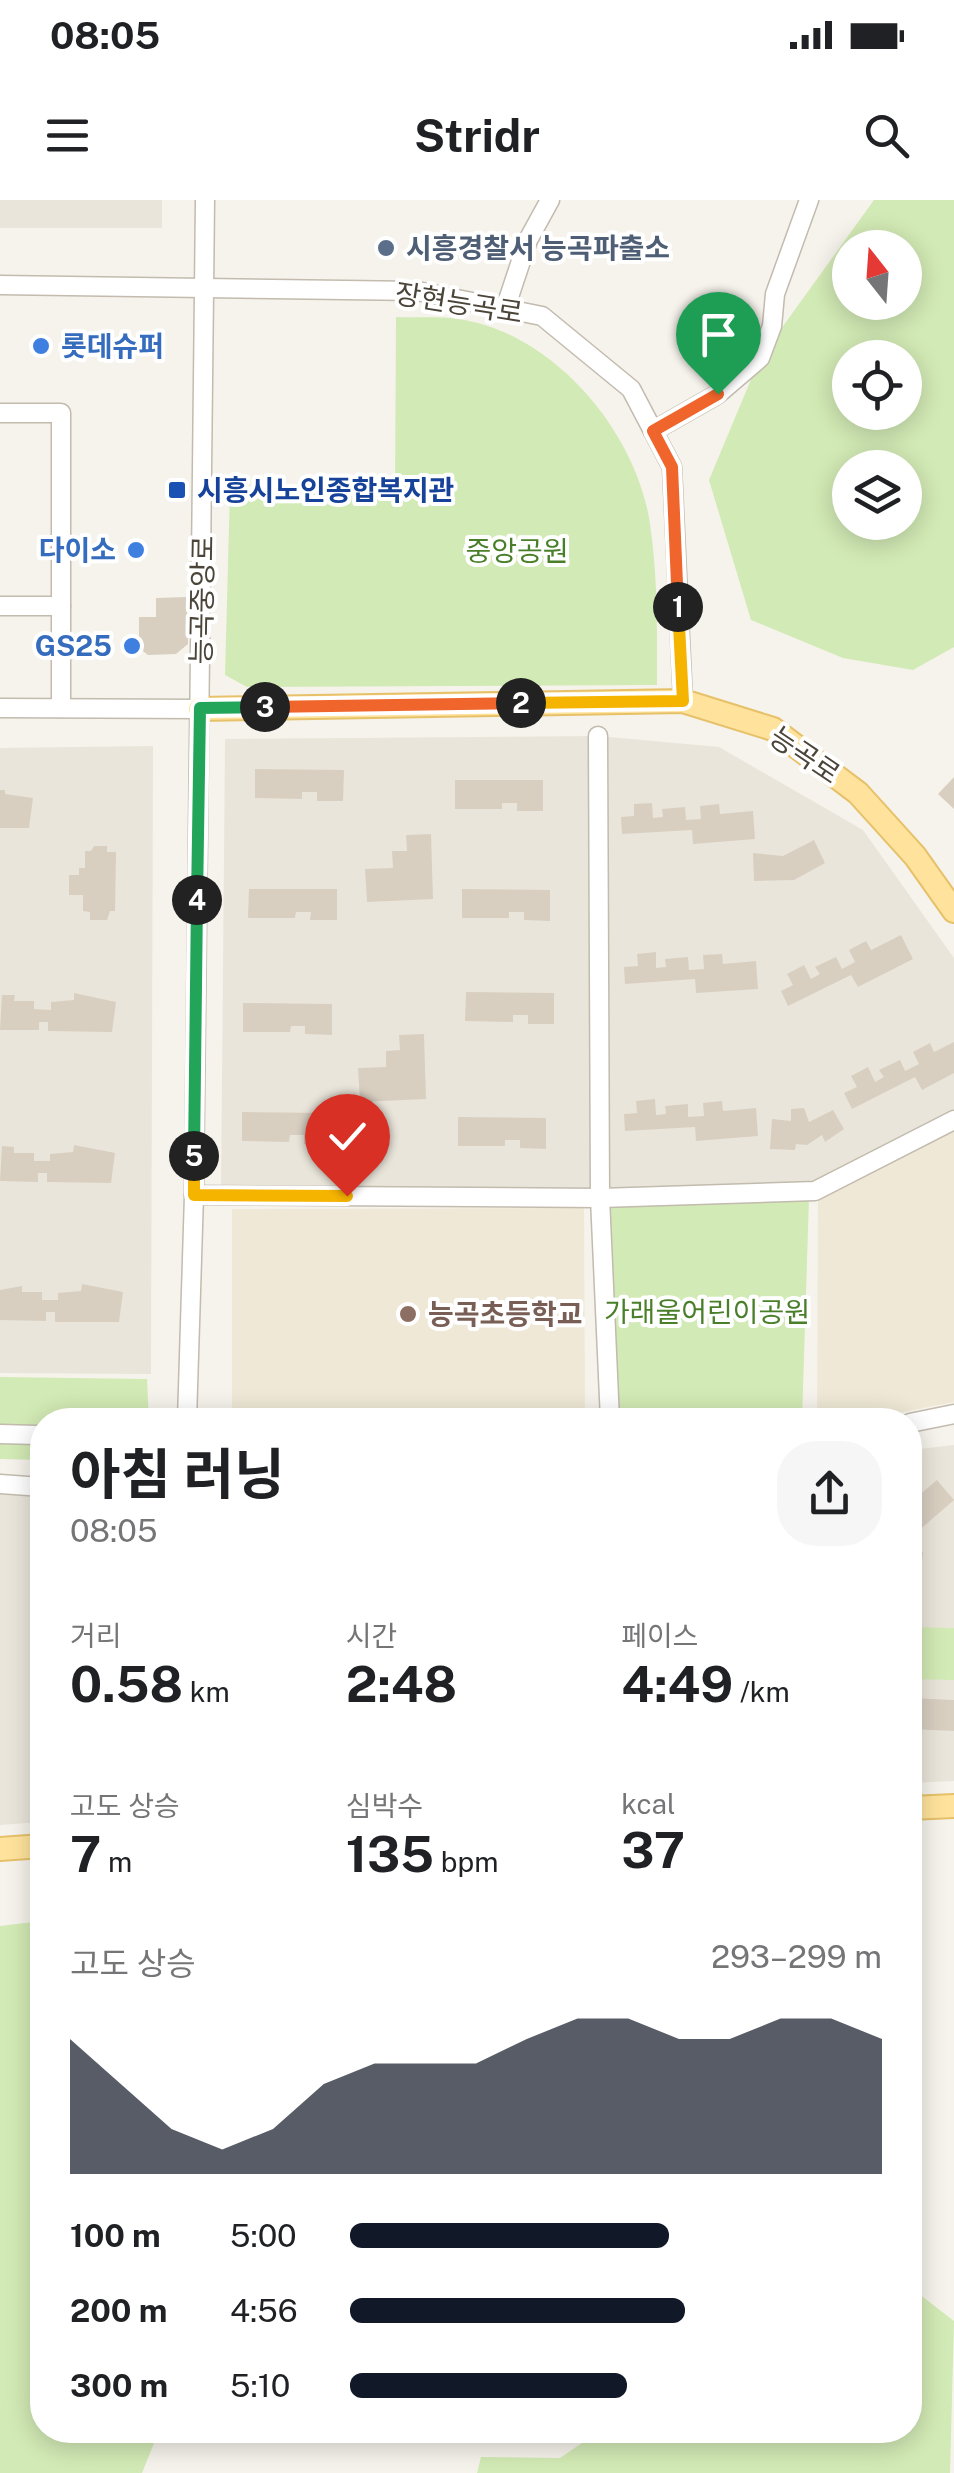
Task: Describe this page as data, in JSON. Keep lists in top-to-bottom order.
{
  "streets": {
    "main road": ["능곡로"],
    "street": ["장현능곡로", "능곡중앙로"]
  },
  "crossings": [
    ["장현능곡로", "능곡중앙로"],
    ["장현능곡로", "능곡로"],
    ["능곡중앙로", "능곡로"]
  ],
  "parks": ["중앙공원", "가래울어린이공원"],
  "places": {
    "other": [
      "시흥경찰서 능곡파출소",
      "롯데슈퍼",
      "다이소",
      "GS25",
      "능곡초등학교"
    ],
    "transit": ["시흥시노인종합복지관"]
  },
  "north": "top",
  "page": {
    "status": "08:05",
    "header": "Stridr",
    "pins": [
      "1",
      "2",
      "3",
      "4",
      "5"
    ],
    "heading": ["아침 러닝", "08:05"],
    "stats": [
      ["거리", "0.58 km"],
      ["시간", "2:48"],
      ["페이스", "4:49 /km"],
      ["고도 상승", "7 m"],
      ["심박수", "135 bpm"],
      ["kcal", "37"]
    ],
    "chart": ["고도 상승", "293–299 m"],
    "list": [
      {
        "name": "100 m",
        "note": "5:00"
      },
      {
        "name": "200 m",
        "note": "4:56"
      },
      {
        "name": "300 m",
        "note": "5:10"
      }
    ]
  }
}
